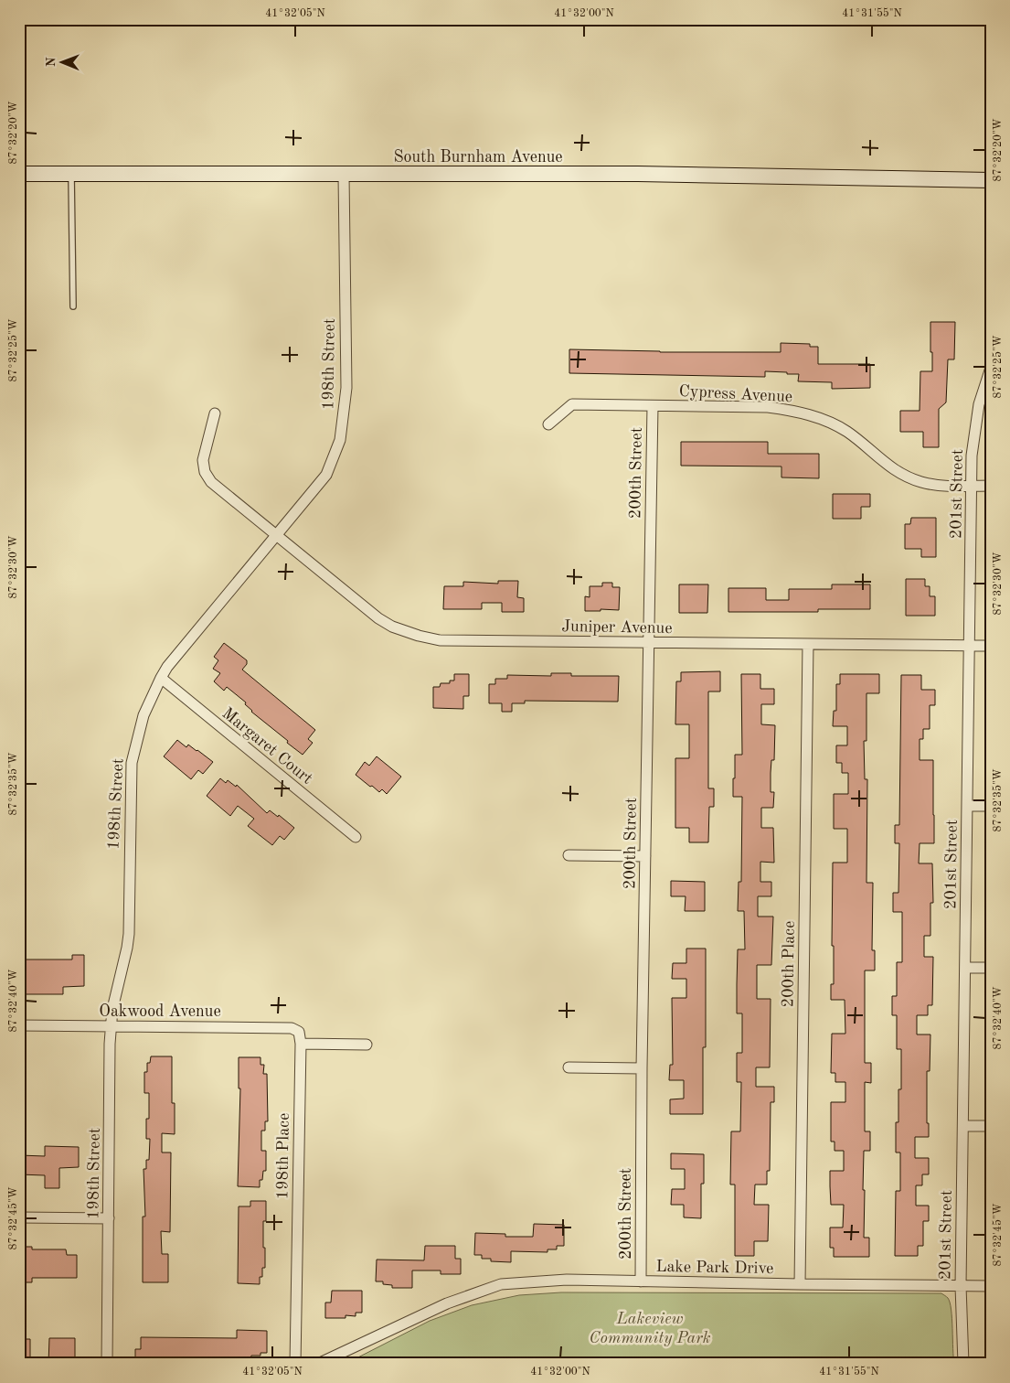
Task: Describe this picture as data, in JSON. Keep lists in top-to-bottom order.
{
  "streets": {
    "main road": ["South Burnham Avenue"],
    "street": [
      "198th Street",
      "Cypress Avenue",
      "200th Street",
      "201st Street",
      "Juniper Avenue",
      "Margaret Court",
      "200th Place",
      "Oakwood Avenue",
      "198th Place",
      "Lake Park Drive"
    ]
  },
  "crossings": [
    ["South Burnham Avenue", "198th Street"],
    ["198th Street", "Juniper Avenue"],
    ["198th Street", "Margaret Court"],
    ["198th Street", "Oakwood Avenue"],
    ["Cypress Avenue", "200th Street"],
    ["Cypress Avenue", "201st Street"],
    ["200th Street", "Juniper Avenue"],
    ["200th Street", "Lake Park Drive"],
    ["201st Street", "Juniper Avenue"],
    ["201st Street", "Lake Park Drive"],
    ["Juniper Avenue", "200th Place"],
    ["200th Place", "Lake Park Drive"],
    ["Oakwood Avenue", "198th Place"]
  ],
  "parks": ["Lakeview Community Park"],
  "north": "left",
  "coordinates": [
    "41°32'05\"N",
    "41°32'00\"N",
    "41°31'55\"N",
    "87°32'20\"W",
    "87°32'25\"W",
    "87°32'30\"W",
    "87°32'35\"W",
    "87°32'40\"W",
    "87°32'45\"W"
  ]
}
